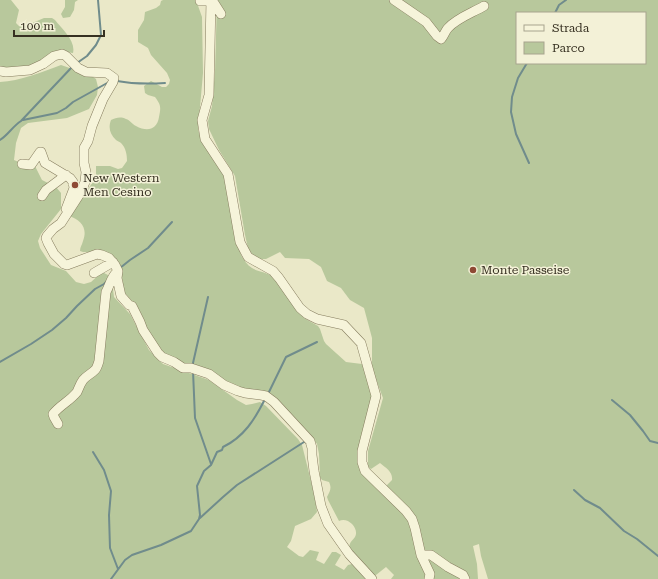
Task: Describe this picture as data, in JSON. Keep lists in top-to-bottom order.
{
  "places": ["New Western Men Cesino", "Monte Passeise"],
  "legend": ["Strada", "Parco"],
  "scale_bar": "100 m"
}
